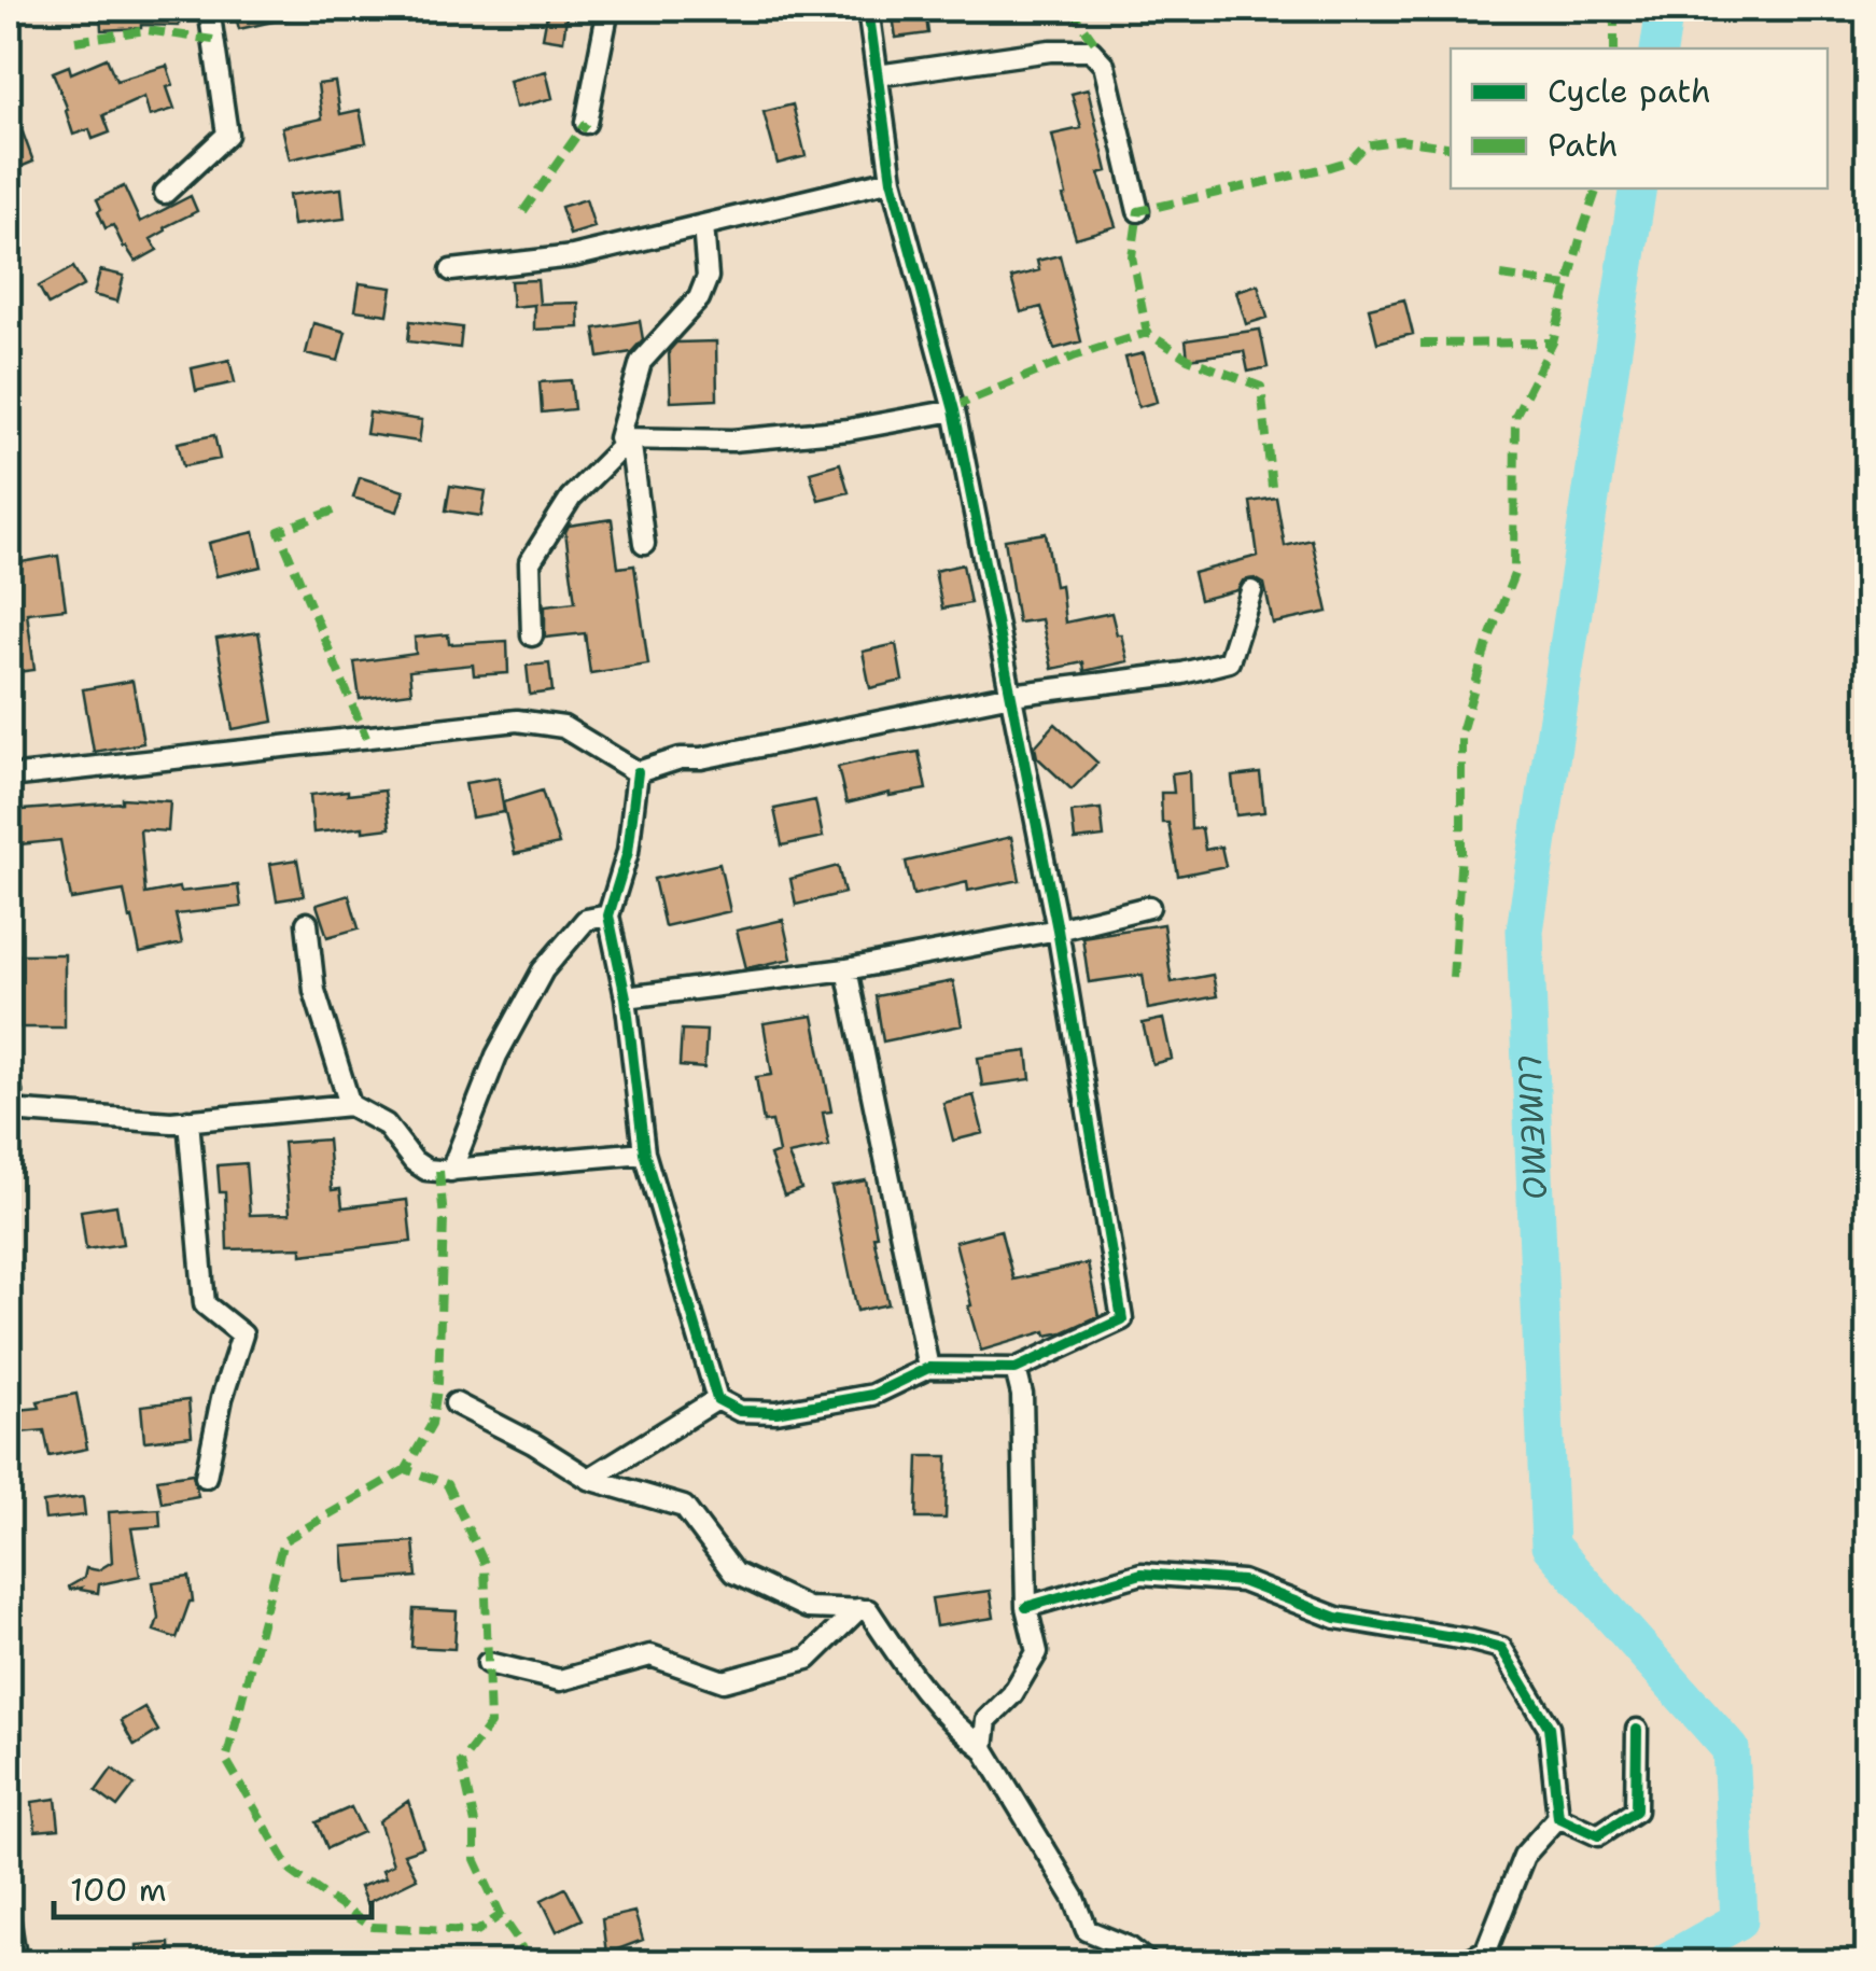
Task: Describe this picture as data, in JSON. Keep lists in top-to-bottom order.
{
  "water": ["LUMEMO"],
  "legend": ["Cycle path", "Path"],
  "scale_bar": "100 m"
}
